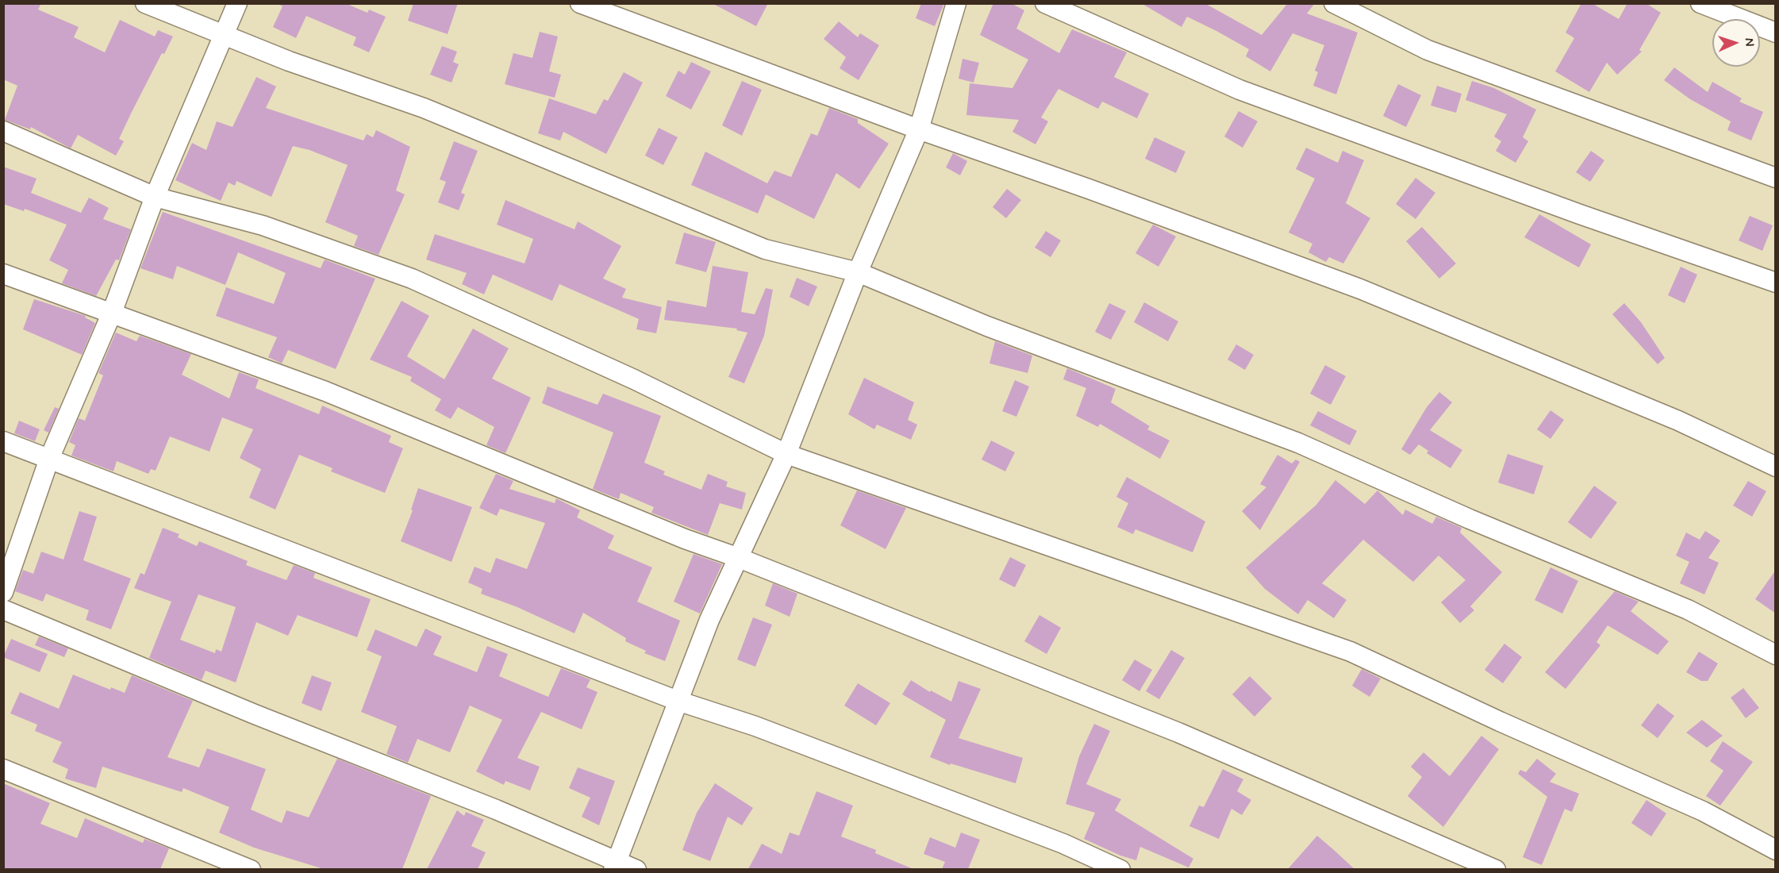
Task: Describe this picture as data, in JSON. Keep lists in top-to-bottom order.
{
  "north": "right"
}
